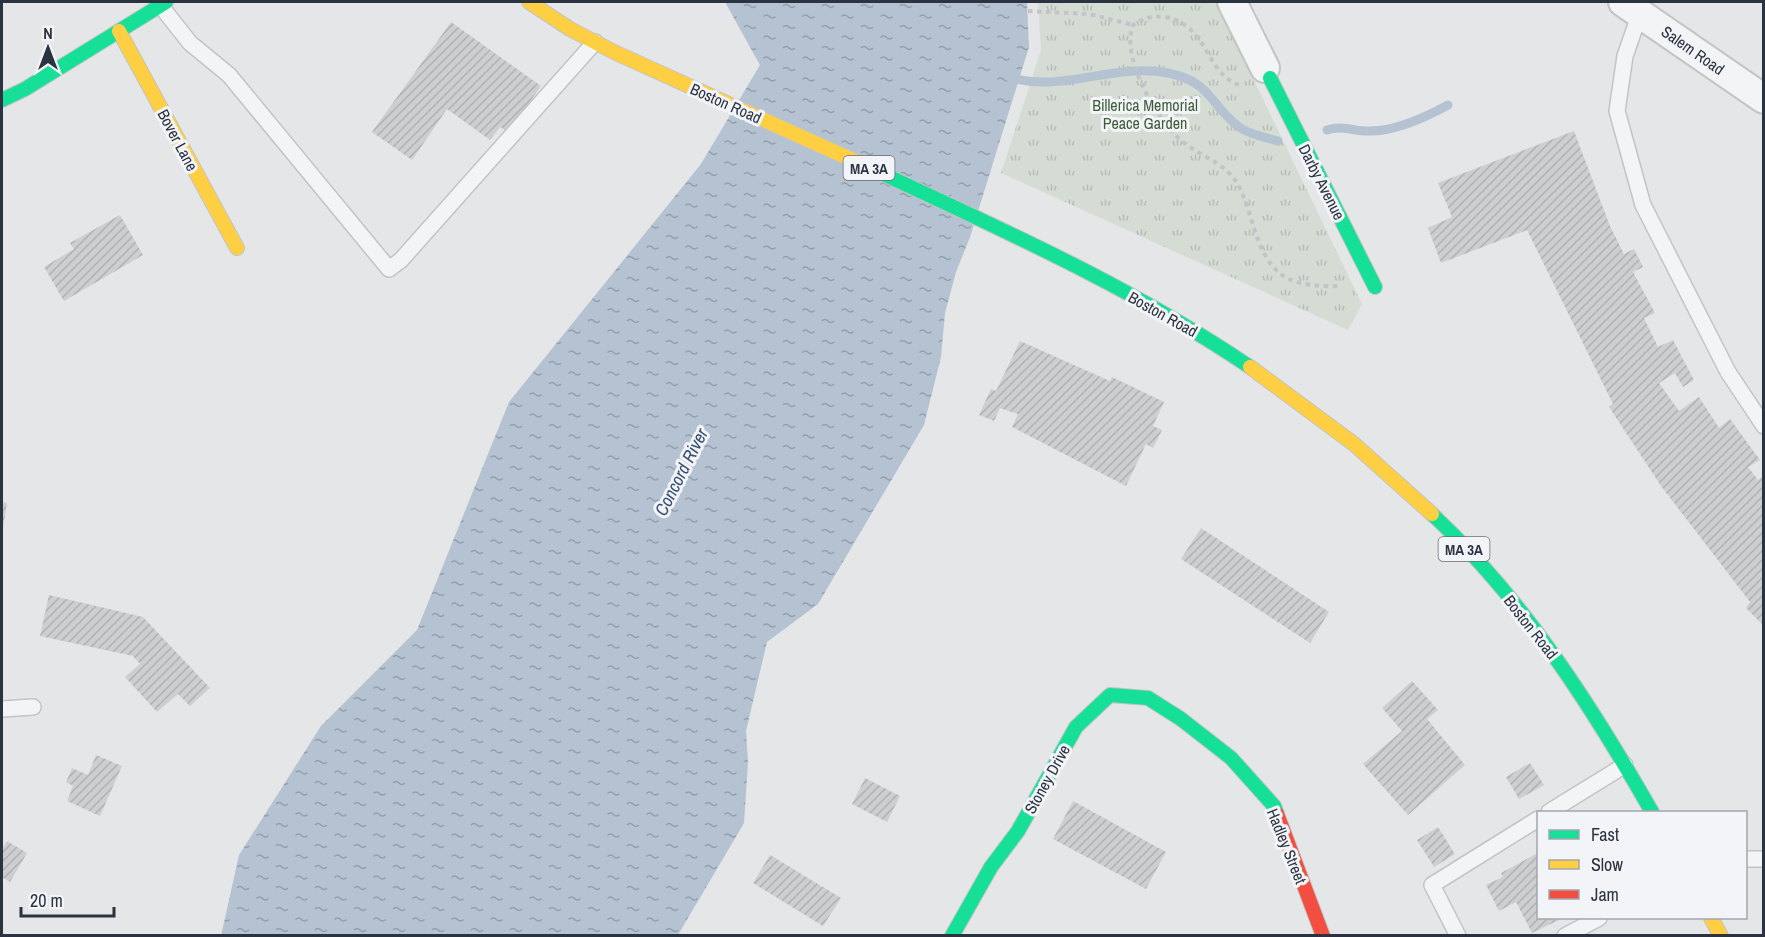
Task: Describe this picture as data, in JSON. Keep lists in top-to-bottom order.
{
  "streets": {
    "main road": [
      "Boston Road",
      "Bover Lane",
      "MA 3A",
      "Darby Avenue",
      "Stoney Drive",
      "Hadley Street"
    ],
    "street": ["Salem Road"]
  },
  "crossings": [
    ["Stoney Drive", "Hadley Street"]
  ],
  "water": ["Concord River"],
  "parks": ["Billerica Memorial Peace Garden"],
  "legend": ["Fast", "Slow", "Jam"],
  "scale_bar": "20 m",
  "north": "top"
}
